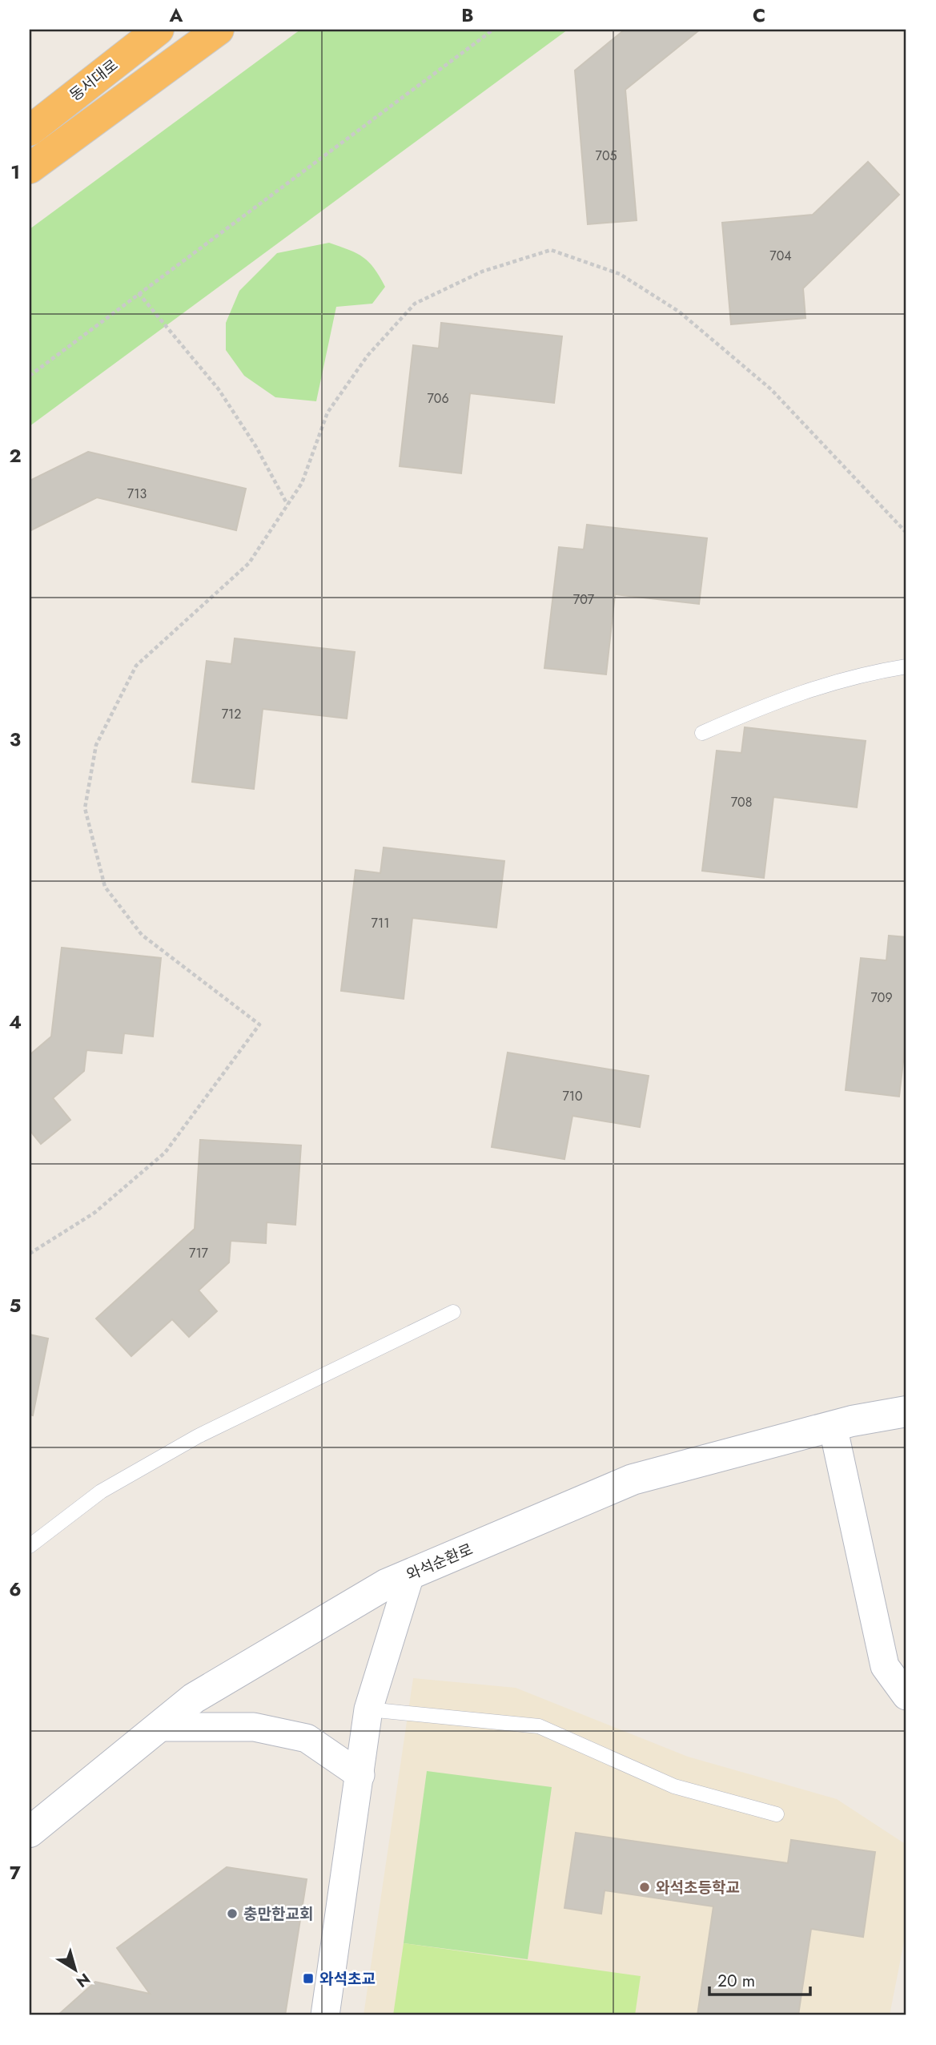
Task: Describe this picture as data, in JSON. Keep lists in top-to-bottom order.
{
  "streets": {
    "highway": ["동서대로"],
    "street": ["와석순환로"]
  },
  "places": {
    "other": ["와석초등학교", "충만한교회"],
    "transit": ["와석초교"]
  },
  "house_numbers": [
    "705",
    "704",
    "706",
    "713",
    "707",
    "712",
    "708",
    "711",
    "709",
    "710",
    "717"
  ],
  "scale_bar": "20 m",
  "north": "bottom right",
  "grid": {
    "columns": ["A", "B", "C"],
    "rows": [
      "1",
      "2",
      "3",
      "4",
      "5",
      "6",
      "7"
    ]
  }
}
